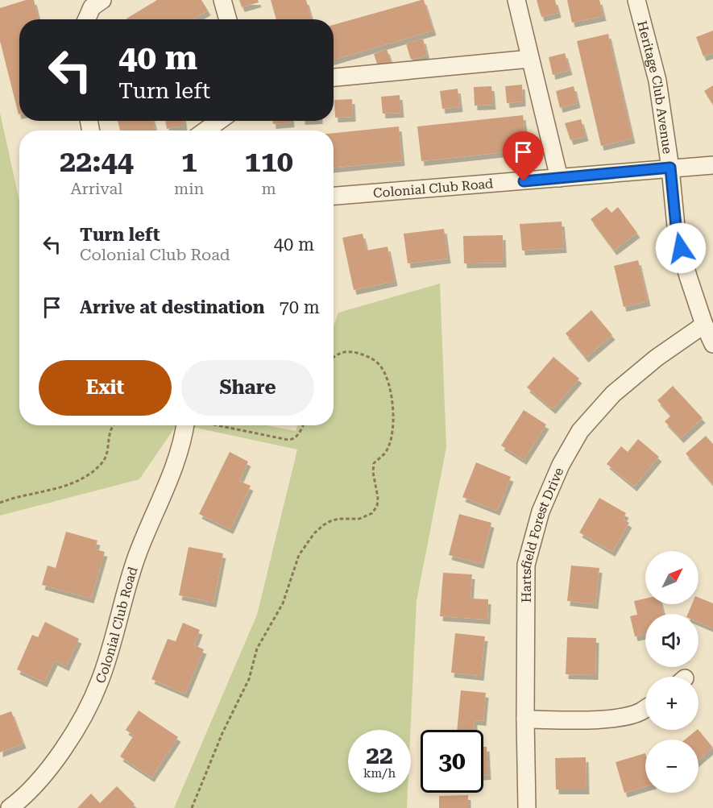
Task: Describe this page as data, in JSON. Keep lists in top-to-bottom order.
{
  "streets": {
    "street": ["Heritage Club Avenue", "Colonial Club Road", "Hartsfield Forest Drive"]
  },
  "crossings": [
    ["Heritage Club Avenue", "Colonial Club Road"],
    ["Heritage Club Avenue", "Hartsfield Forest Drive"]
  ],
  "north": "top right",
  "page": {
    "turn": ["40 m", "Turn left"],
    "eta": [
      "22:44",
      "Arrival",
      "1",
      "min",
      "110",
      "m"
    ],
    "list": [
      {
        "name": "Turn left",
        "note": "Colonial Club Road",
        "value": "40 m"
      },
      {
        "name": "Arrive at destination",
        "value": "70 m"
      }
    ],
    "buttons": ["Exit", "Share"],
    "map_buttons": ["+", "−"],
    "speed": "22 km/h",
    "limit": "30"
  }
}
